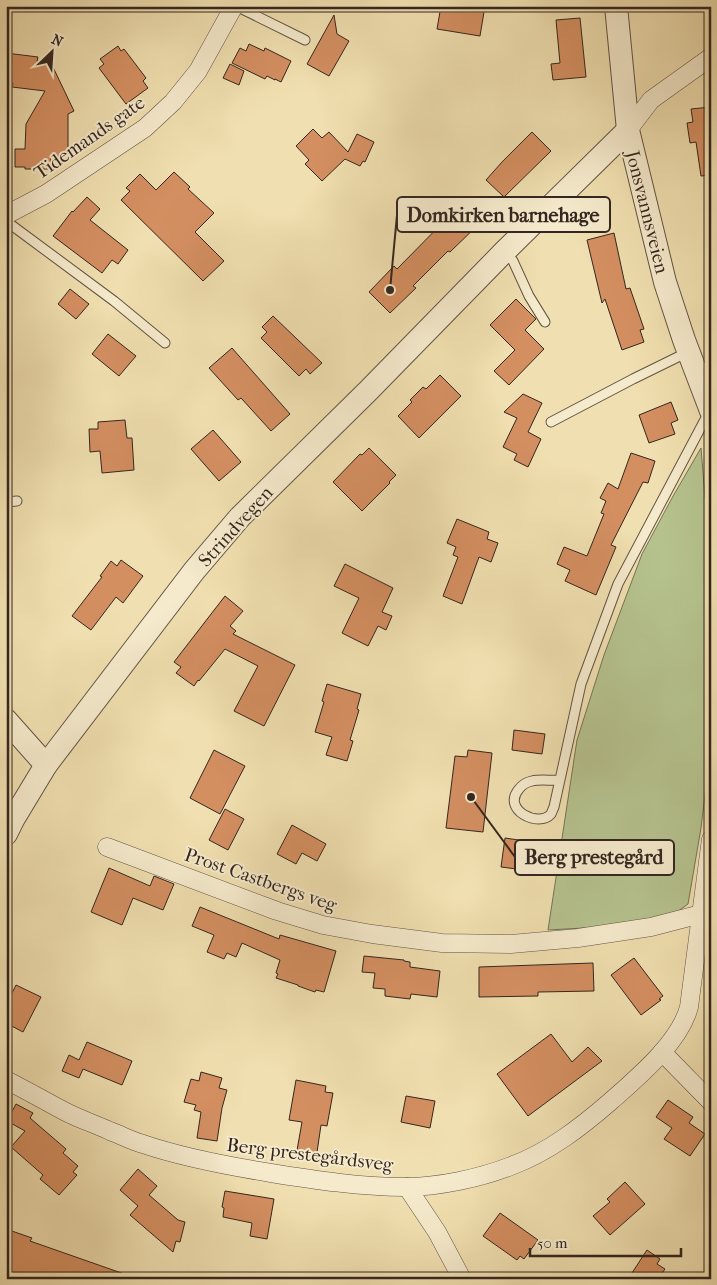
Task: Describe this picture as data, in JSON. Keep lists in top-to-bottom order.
{
  "streets": {
    "street": [
      "Tidemands gate",
      "Jonsvannsveien",
      "Strindvegen",
      "Prost Castbergs veg",
      "Berg prestegårdsveg"
    ]
  },
  "crossings": [
    ["Jonsvannsveien", "Strindvegen"],
    ["Prost Castbergs veg", "Berg prestegårdsveg"]
  ],
  "places": ["Domkirken barnehage", "Berg prestegård"],
  "scale_bar": "50 m",
  "north": "top right"
}
